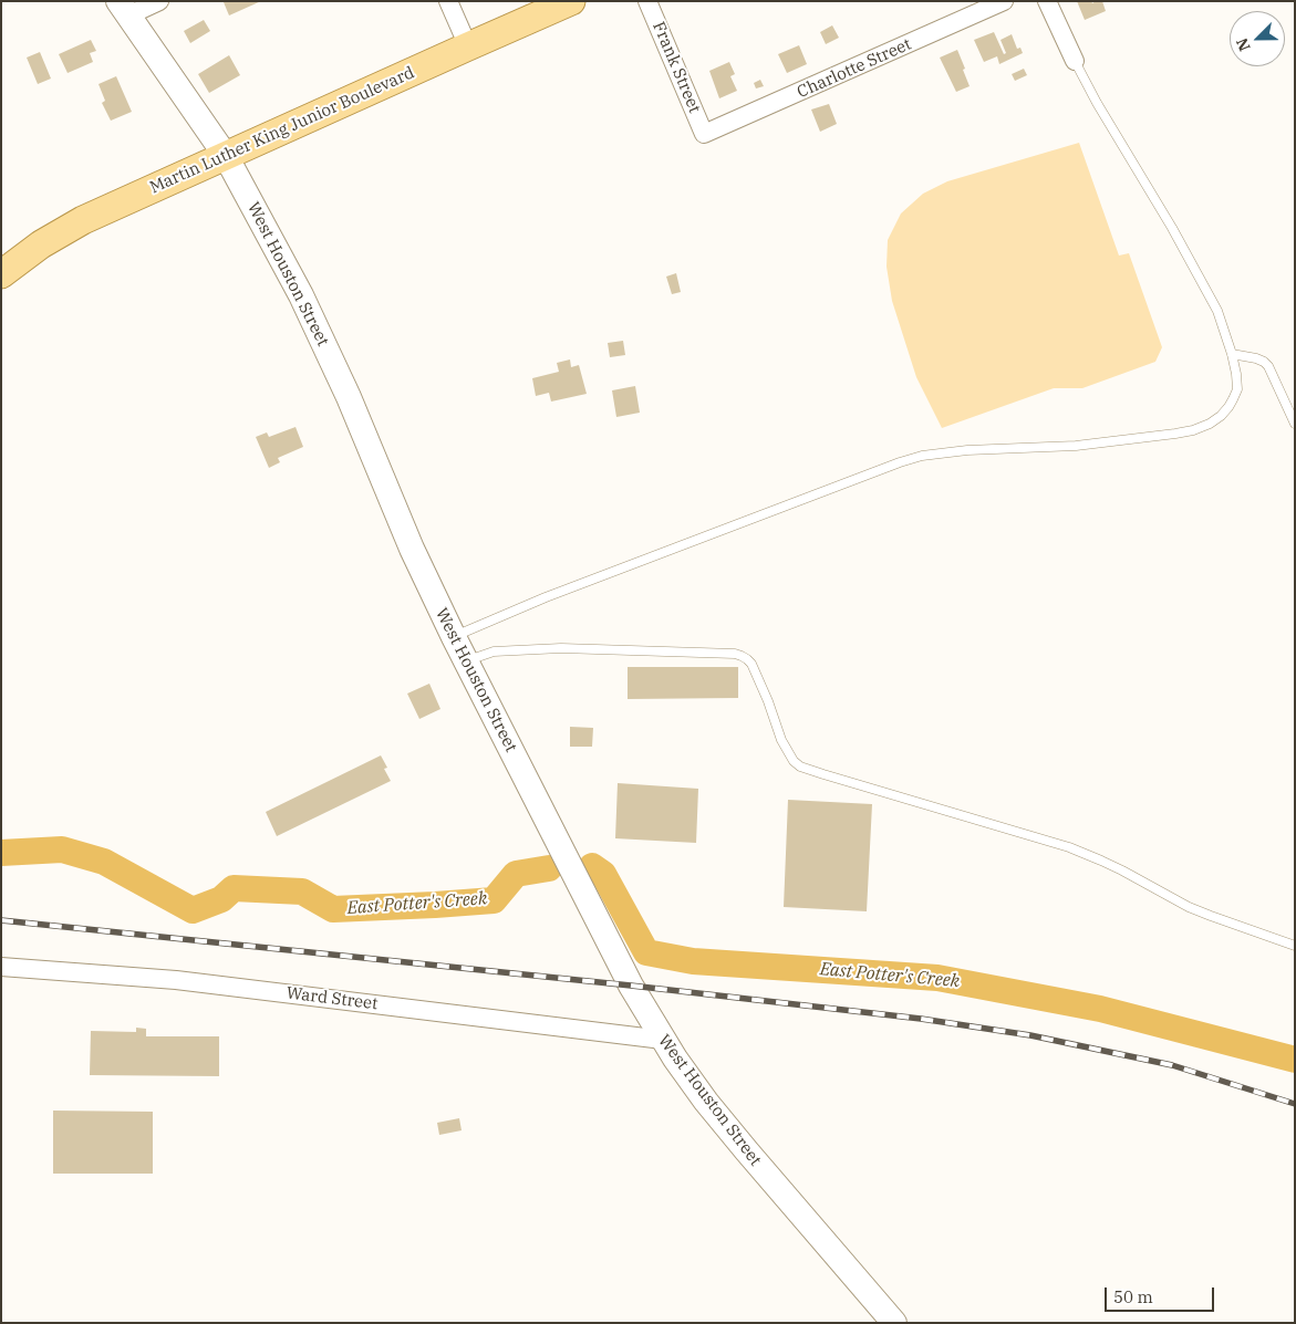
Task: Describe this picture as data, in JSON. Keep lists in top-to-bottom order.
{
  "streets": {
    "main road": ["Martin Luther King Junior Boulevard"],
    "street": [
      "Frank Street",
      "Charlotte Street",
      "West Houston Street",
      "Ward Street"
    ]
  },
  "crossings": [
    ["Frank Street", "Charlotte Street"],
    ["Martin Luther King Junior Boulevard", "West Houston Street"],
    ["West Houston Street", "Ward Street"]
  ],
  "water": ["East Potter's Creek"],
  "scale_bar": "50 m",
  "north": "bottom left"
}
